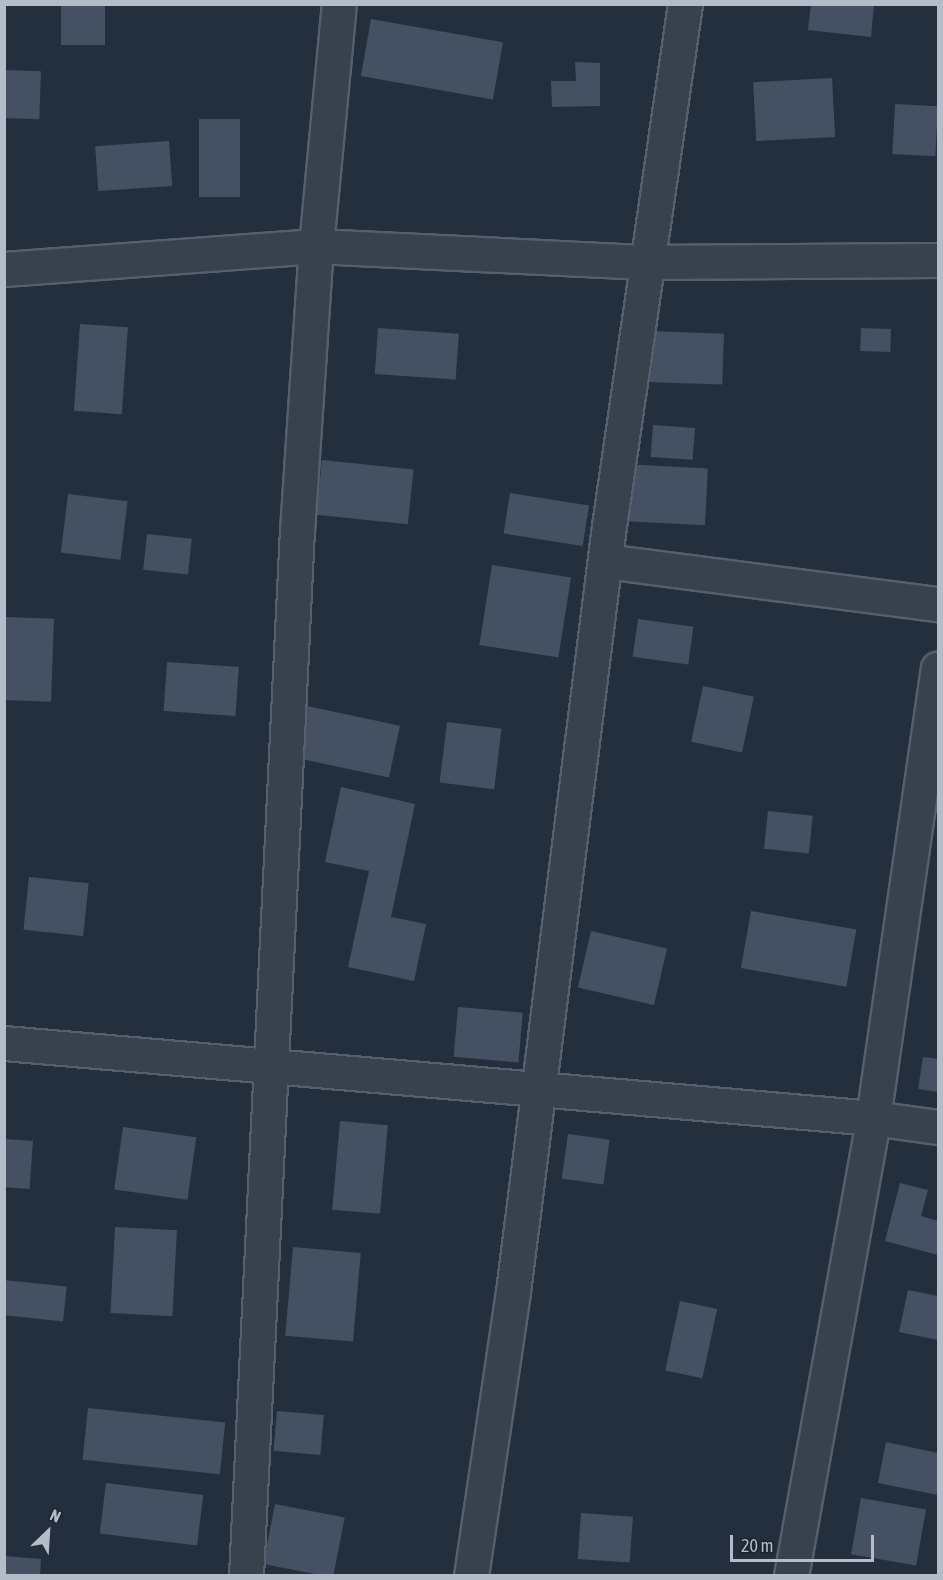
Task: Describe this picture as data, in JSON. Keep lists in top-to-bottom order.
{
  "scale_bar": "20 m",
  "north": "top right"
}
